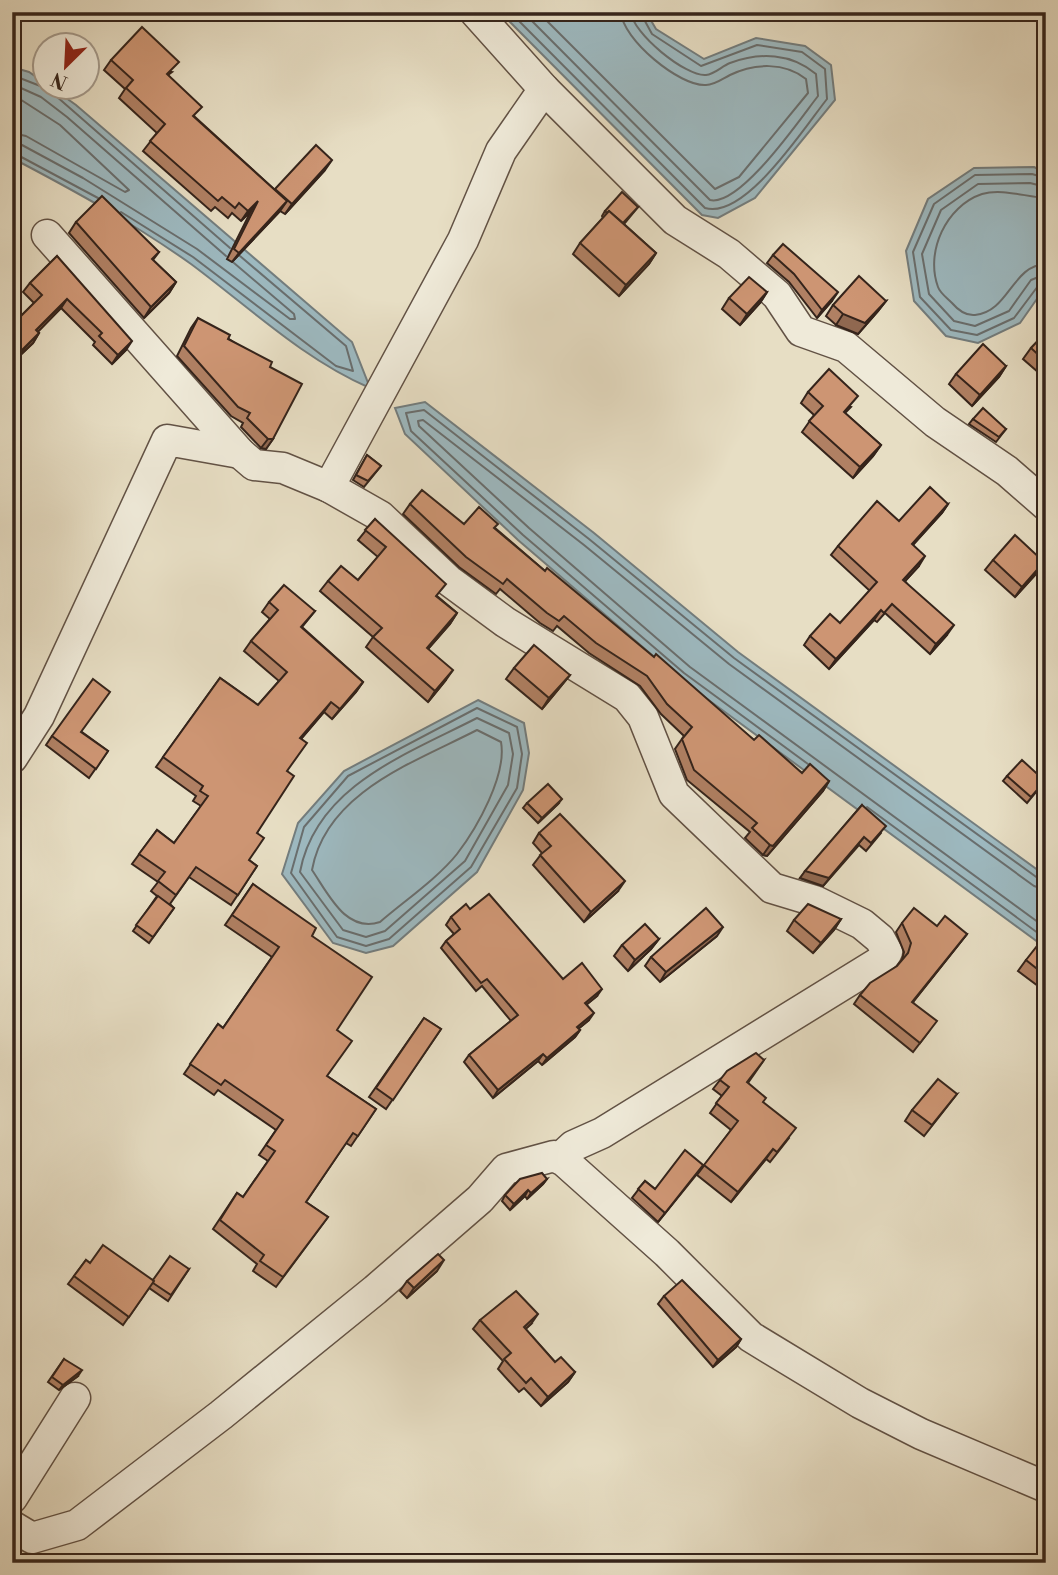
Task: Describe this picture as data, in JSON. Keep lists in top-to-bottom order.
{
  "north": "bottom left"
}
